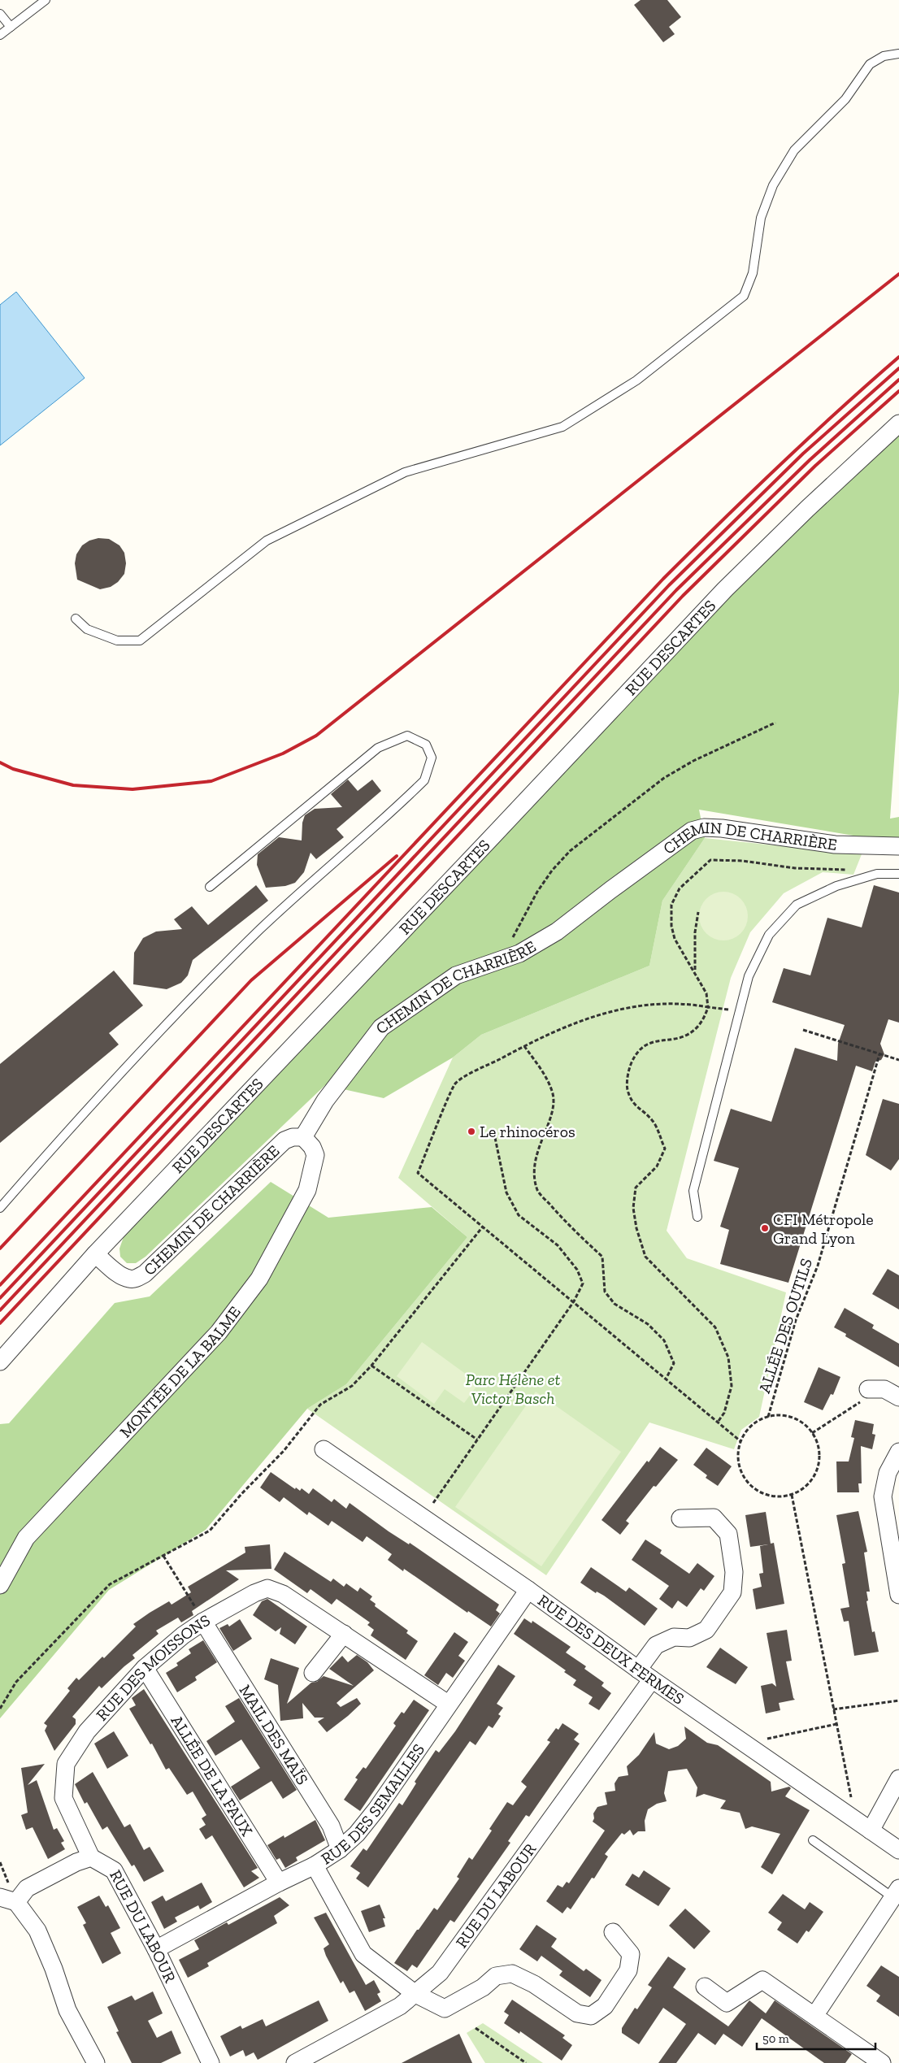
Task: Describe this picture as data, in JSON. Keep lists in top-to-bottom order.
{
  "streets": {
    "street": [
      "RUE DESCARTES",
      "CHEMIN DE CHARRIÈRE",
      "MONTÉE DE LA BALME",
      "RUE DES DEUX FERMES",
      "RUE DES MOISSONS",
      "MAIL DES MAÏS",
      "ALLÉE DE LA FAUX",
      "RUE DES SEMAILLES",
      "RUE DU LABOUR"
    ],
    "path": ["ALLÉE DES OUTILS"]
  },
  "crossings": [
    ["RUE DESCARTES", "CHEMIN DE CHARRIÈRE"],
    ["CHEMIN DE CHARRIÈRE", "MONTÉE DE LA BALME"],
    ["RUE DES DEUX FERMES", "RUE DES SEMAILLES"],
    ["RUE DES DEUX FERMES", "RUE DU LABOUR"],
    ["RUE DES MOISSONS", "MAIL DES MAÏS"],
    ["RUE DES MOISSONS", "ALLÉE DE LA FAUX"],
    ["RUE DES MOISSONS", "RUE DES SEMAILLES"],
    ["RUE DES MOISSONS", "RUE DU LABOUR"],
    ["MAIL DES MAÏS", "RUE DES SEMAILLES"],
    ["ALLÉE DE LA FAUX", "RUE DES SEMAILLES"],
    ["RUE DES SEMAILLES", "RUE DU LABOUR"]
  ],
  "parks": ["Parc Hélène et Victor Basch"],
  "places": ["Le rhinocéros", "CFI Métropole Grand Lyon"],
  "scale_bar": "50 m"
}
